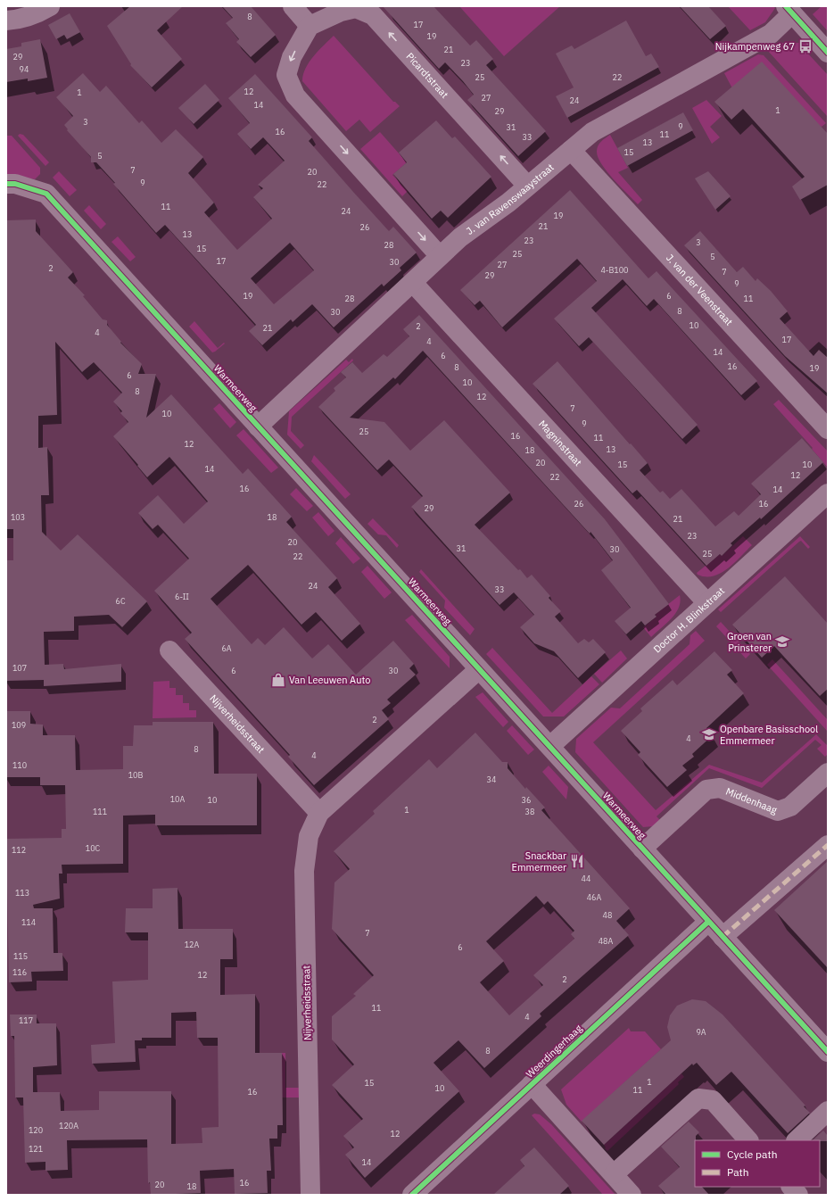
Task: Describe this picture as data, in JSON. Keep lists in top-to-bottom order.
{
  "streets": {
    "street": [
      "Picardtstraat",
      "J. van Ravenswaaystraat",
      "J. van der Veenstraat",
      "Warmeerweg",
      "Magninstraat",
      "Doctor H. Blinkstraat",
      "Nijverheidsstraat",
      "Middenhaag",
      "Weerdingerhaag"
    ]
  },
  "crossings": [
    ["Picardtstraat", "J. van Ravenswaaystraat"],
    ["J. van Ravenswaaystraat", "J. van der Veenstraat"],
    ["J. van Ravenswaaystraat", "Warmeerweg"],
    ["J. van Ravenswaaystraat", "Magninstraat"],
    ["Warmeerweg", "Doctor H. Blinkstraat"],
    ["Warmeerweg", "Nijverheidsstraat"],
    ["Warmeerweg", "Middenhaag"],
    ["Warmeerweg", "Weerdingerhaag"],
    ["Magninstraat", "Doctor H. Blinkstraat"]
  ],
  "one_way": ["Picardtstraat"],
  "places": {
    "bus stop": ["Nijkampenweg 67"],
    "school or university": ["Groen van Prinsterer", "Openbare Basisschool Emmermeer"],
    "shop": ["Van Leeuwen Auto"],
    "restaurant": ["Snackbar Emmermeer"]
  },
  "house_numbers": [
    "8",
    "17",
    "19",
    "21",
    "29",
    "23",
    "94",
    "25",
    "22",
    "12",
    "1",
    "27",
    "24",
    "14",
    "1",
    "29",
    "3",
    "9",
    "31",
    "16",
    "11",
    "33",
    "13",
    "15",
    "5",
    "7",
    "20",
    "9",
    "22",
    "11",
    "24",
    "19",
    "21",
    "26",
    "13",
    "23",
    "3",
    "28",
    "15",
    "25",
    "5",
    "17",
    "30",
    "27",
    "2",
    "4-B100",
    "7",
    "29",
    "9",
    "19",
    "6",
    "28",
    "11",
    "8",
    "30",
    "10",
    "2",
    "21",
    "4",
    "17",
    "4",
    "14",
    "6",
    "16",
    "8",
    "19",
    "6",
    "10",
    "8",
    "12",
    "7",
    "10",
    "9",
    "25",
    "16",
    "11",
    "12",
    "13",
    "18",
    "20",
    "15",
    "10",
    "14",
    "12",
    "22",
    "16",
    "14",
    "26",
    "16",
    "29",
    "103",
    "18",
    "21",
    "23",
    "20",
    "31",
    "30",
    "25",
    "22",
    "24",
    "33",
    "6-II",
    "6C",
    "6A",
    "107",
    "6",
    "30",
    "2",
    "109",
    "4",
    "8",
    "4",
    "110",
    "10B",
    "34",
    "10A",
    "10",
    "36",
    "1",
    "111",
    "38",
    "10C",
    "112",
    "44",
    "113",
    "46A",
    "48",
    "114",
    "7",
    "48A",
    "12A",
    "6",
    "115",
    "116",
    "12",
    "2",
    "11",
    "4",
    "117",
    "9A",
    "8",
    "1",
    "15",
    "10",
    "11",
    "16",
    "120A",
    "120",
    "12",
    "121",
    "14",
    "16",
    "20",
    "18"
  ],
  "legend": ["Cycle path", "Path"]
}
